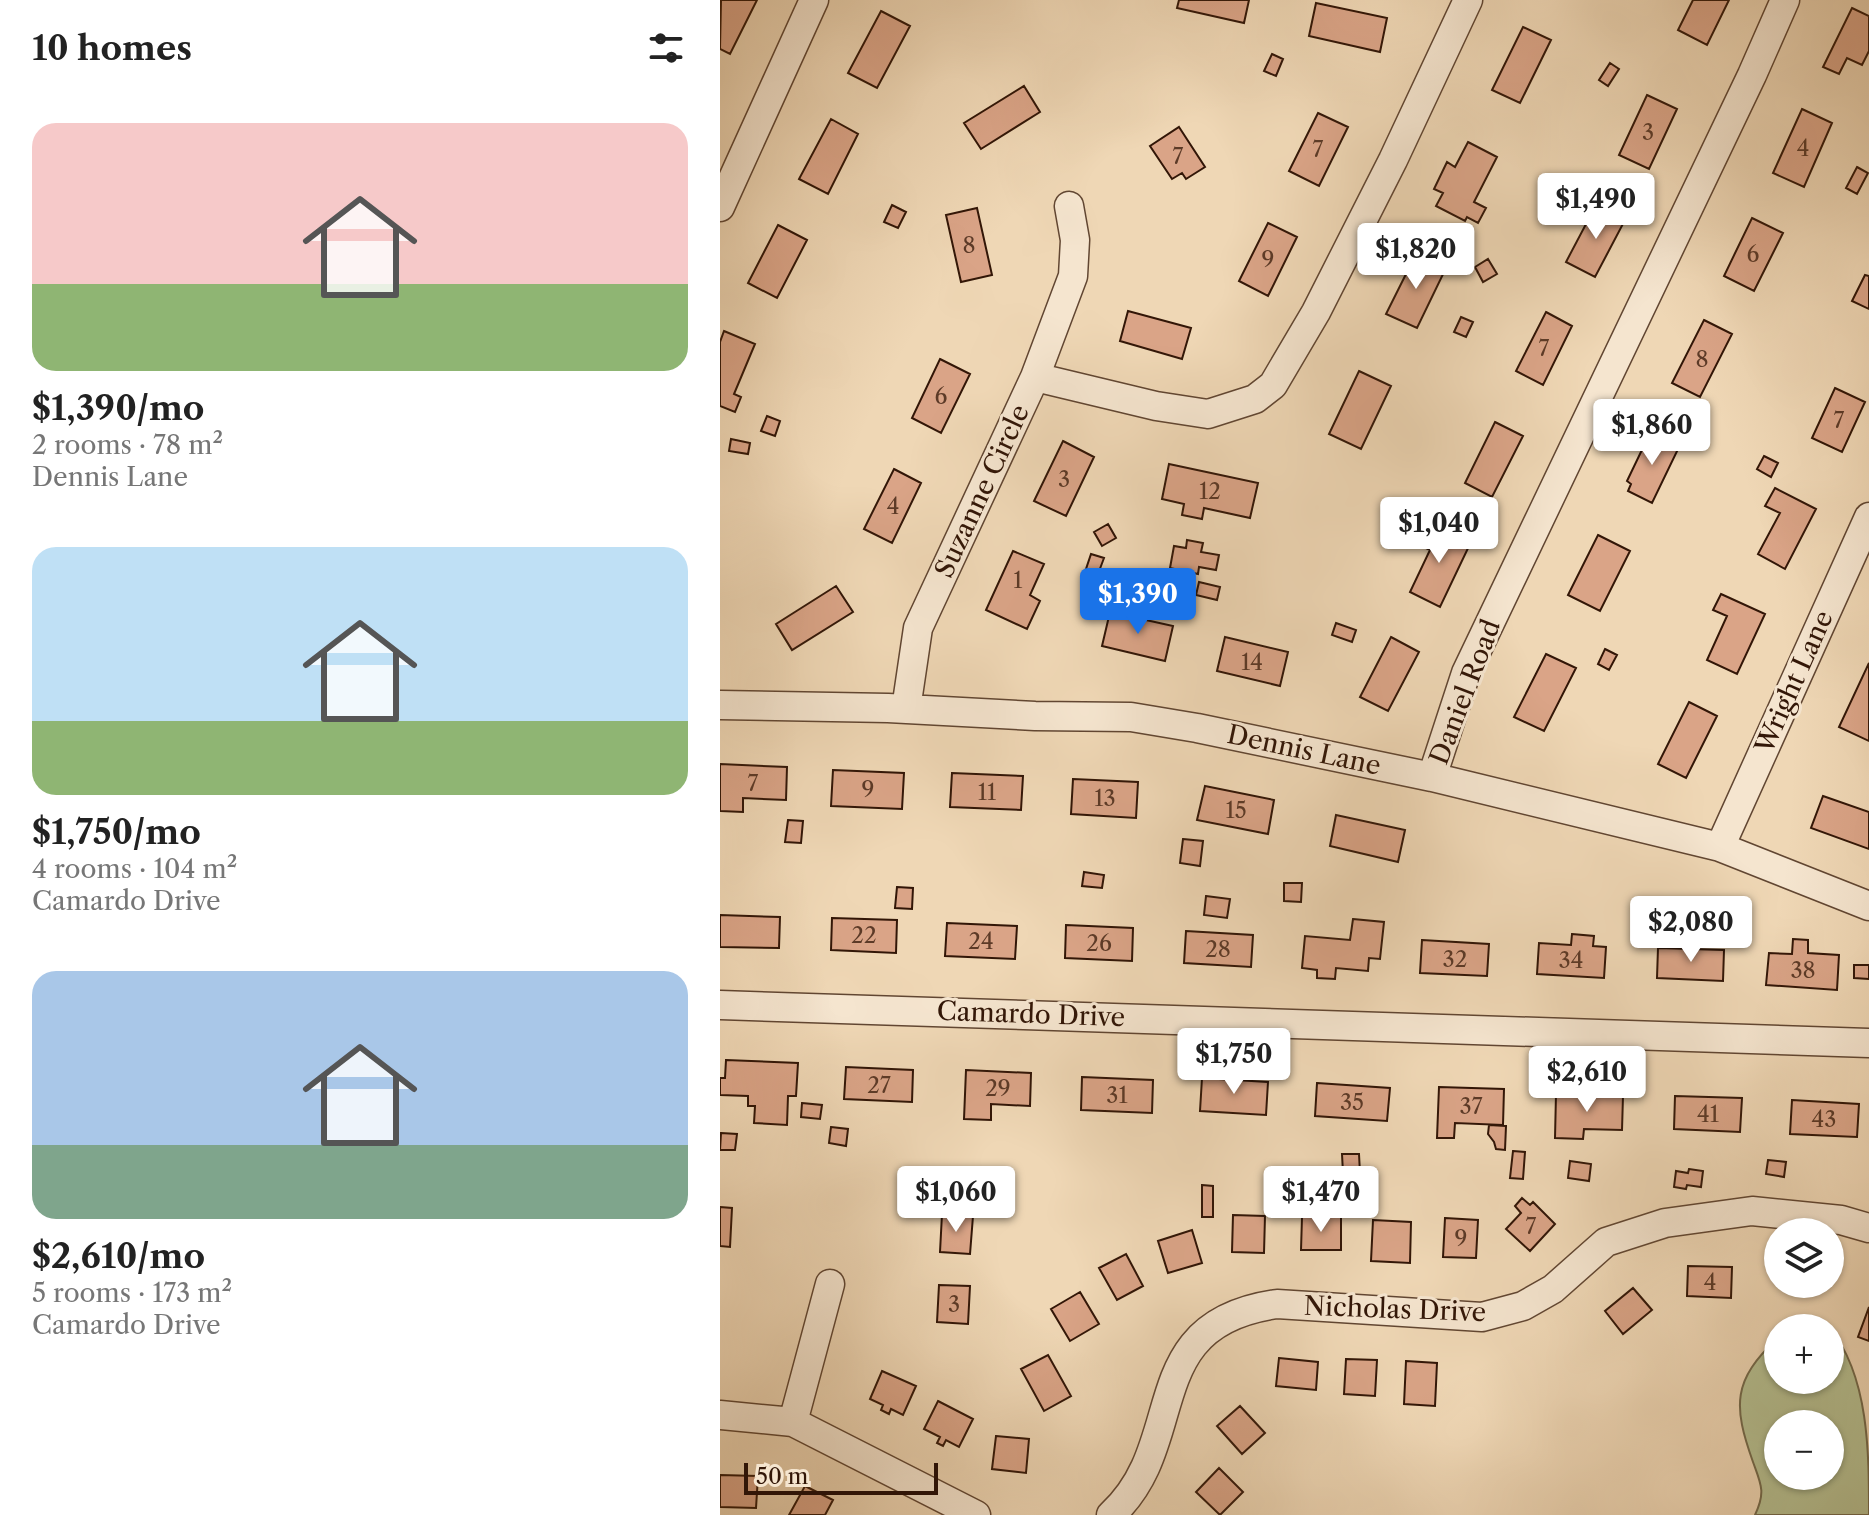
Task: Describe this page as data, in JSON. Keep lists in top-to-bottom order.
{
  "streets": {
    "street": [
      "Suzanne Circle",
      "Wright Lane",
      "Daniel Road",
      "Dennis Lane",
      "Camardo Drive",
      "Nicholas Drive"
    ]
  },
  "crossings": [
    ["Suzanne Circle", "Dennis Lane"],
    ["Wright Lane", "Dennis Lane"],
    ["Daniel Road", "Dennis Lane"]
  ],
  "house_numbers": [
    "3",
    "4",
    "7",
    "7",
    "8",
    "6",
    "9",
    "7",
    "8",
    "6",
    "7",
    "3",
    "12",
    "4",
    "1",
    "14",
    "7",
    "9",
    "11",
    "13",
    "15",
    "22",
    "24",
    "26",
    "28",
    "32",
    "34",
    "38",
    "27",
    "29",
    "31",
    "35",
    "37",
    "41",
    "43",
    "7",
    "9",
    "4",
    "3"
  ],
  "scale_bar": "50 m",
  "page": {
    "heading": "10 homes",
    "list": [
      {
        "name": "$1,390/mo",
        "note": "2 rooms · 78 m² · Dennis Lane"
      },
      {
        "name": "$1,750/mo",
        "note": "4 rooms · 104 m² · Camardo Drive"
      },
      {
        "name": "$2,610/mo",
        "note": "5 rooms · 173 m² · Camardo Drive"
      }
    ],
    "price": [
      "$1,490",
      "$1,820",
      "$1,860",
      "$1,040",
      "$1,390",
      "$2,080",
      "$1,750",
      "$2,610",
      "$1,060",
      "$1,470"
    ],
    "map_buttons": ["+", "−"],
    "scale": "50 m"
  }
}
